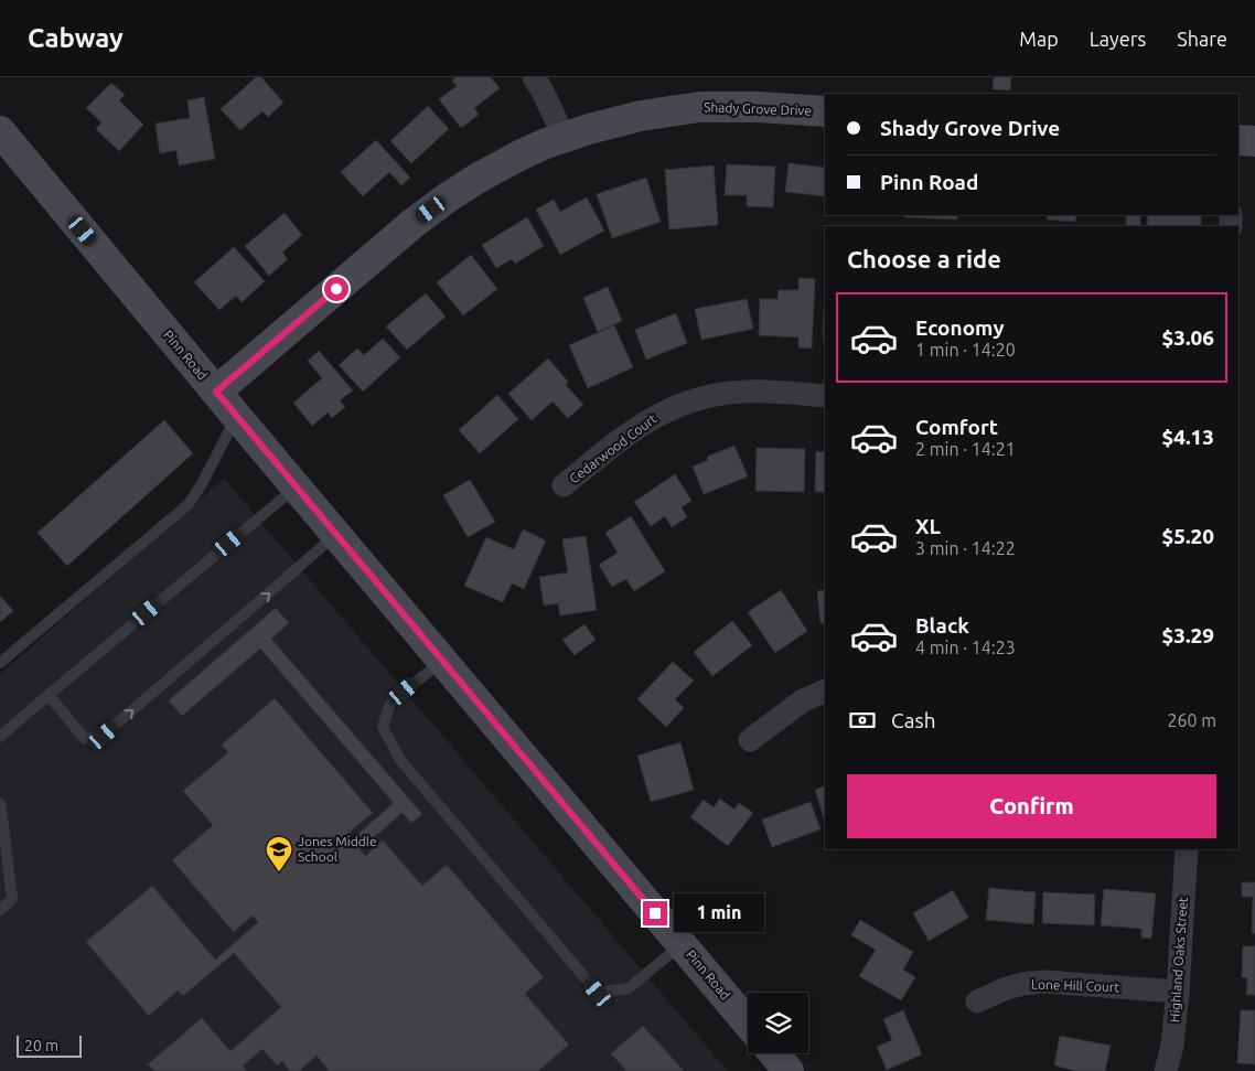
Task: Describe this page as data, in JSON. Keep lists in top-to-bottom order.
{
  "streets": {
    "street": [
      "Shady Grove Drive",
      "Pinn Road",
      "Cedarwood Court",
      "Highland Oaks Street",
      "Lone Hill Court"
    ]
  },
  "crossings": [
    ["Shady Grove Drive", "Pinn Road"],
    ["Highland Oaks Street", "Lone Hill Court"]
  ],
  "places": {
    "school or university": ["Jones Middle School"]
  },
  "scale_bar": "20 m",
  "page": {
    "header": "Cabway",
    "nav": ["Map", "Layers", "Share"],
    "banner": ["Shady Grove Drive", "Pinn Road"],
    "heading": "Choose a ride",
    "list": [
      {
        "name": "Economy",
        "note": "1 min · 14:20",
        "value": "$3.06"
      },
      {
        "name": "Comfort",
        "note": "2 min · 14:21",
        "value": "$4.13"
      },
      {
        "name": "XL",
        "note": "3 min · 14:22",
        "value": "$5.20"
      },
      {
        "name": "Black",
        "note": "4 min · 14:23",
        "value": "$3.29"
      }
    ],
    "pay": ["Cash", "260 m"],
    "buttons": "Confirm",
    "bubble": "1 min",
    "scale": "20 m"
  }
}
